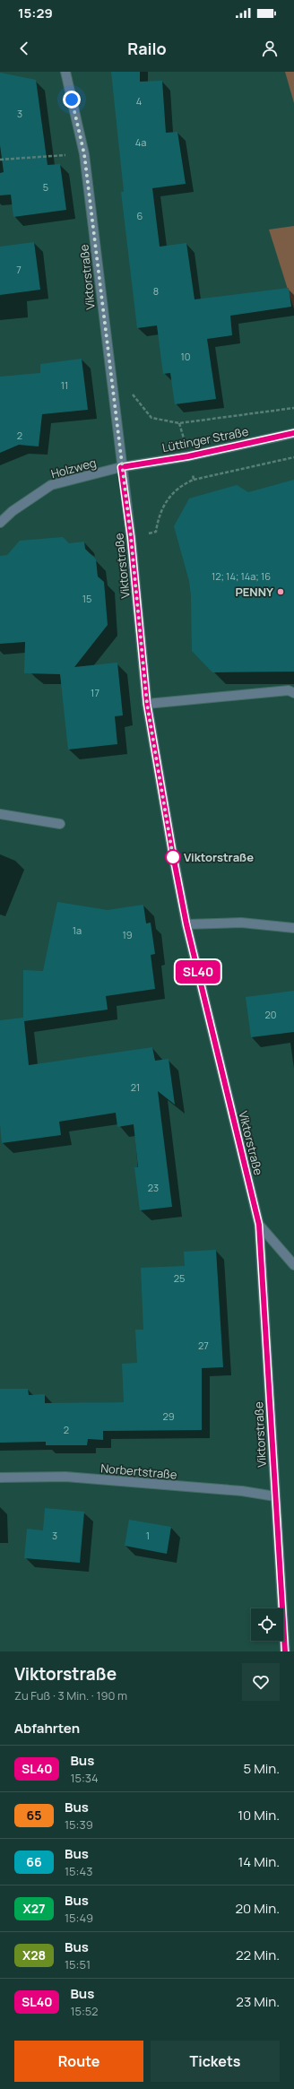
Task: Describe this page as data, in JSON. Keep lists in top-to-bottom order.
{
  "streets": {
    "street": [
      "Viktorstraße",
      "Lüttinger Straße",
      "Holzweg",
      "Norbertstraße"
    ]
  },
  "crossings": [
    ["Viktorstraße", "Lüttinger Straße"],
    ["Viktorstraße", "Holzweg"],
    ["Viktorstraße", "Norbertstraße"],
    ["Lüttinger Straße", "Holzweg"]
  ],
  "places": ["PENNY", "Viktorstraße"],
  "lines": ["bus line SL40"],
  "house_numbers": [
    "4",
    "3",
    "4a",
    "5",
    "6",
    "7",
    "8",
    "10",
    "11",
    "2",
    "12; 14; 14a; 16",
    "15",
    "17",
    "1a",
    "19",
    "20",
    "21",
    "23",
    "25",
    "27",
    "29",
    "2",
    "3",
    "1"
  ],
  "page": {
    "status": "15:29",
    "header": "Railo",
    "on_map": "SL40",
    "heading": [
      ["Viktorstraße", "Zu Fuß · 3 Min. · 190 m"],
      "Abfahrten"
    ],
    "list": [
      {
        "mark": "SL40",
        "name": "Bus",
        "note": "15:34",
        "value": "5 Min."
      },
      {
        "mark": "65",
        "name": "Bus",
        "note": "15:39",
        "value": "10 Min."
      },
      {
        "mark": "66",
        "name": "Bus",
        "note": "15:43",
        "value": "14 Min."
      },
      {
        "mark": "X27",
        "name": "Bus",
        "note": "15:49",
        "value": "20 Min."
      },
      {
        "mark": "X28",
        "name": "Bus",
        "note": "15:51",
        "value": "22 Min."
      },
      {
        "mark": "SL40",
        "name": "Bus",
        "note": "15:52",
        "value": "23 Min."
      }
    ],
    "buttons": ["Route", "Tickets"]
  }
}
